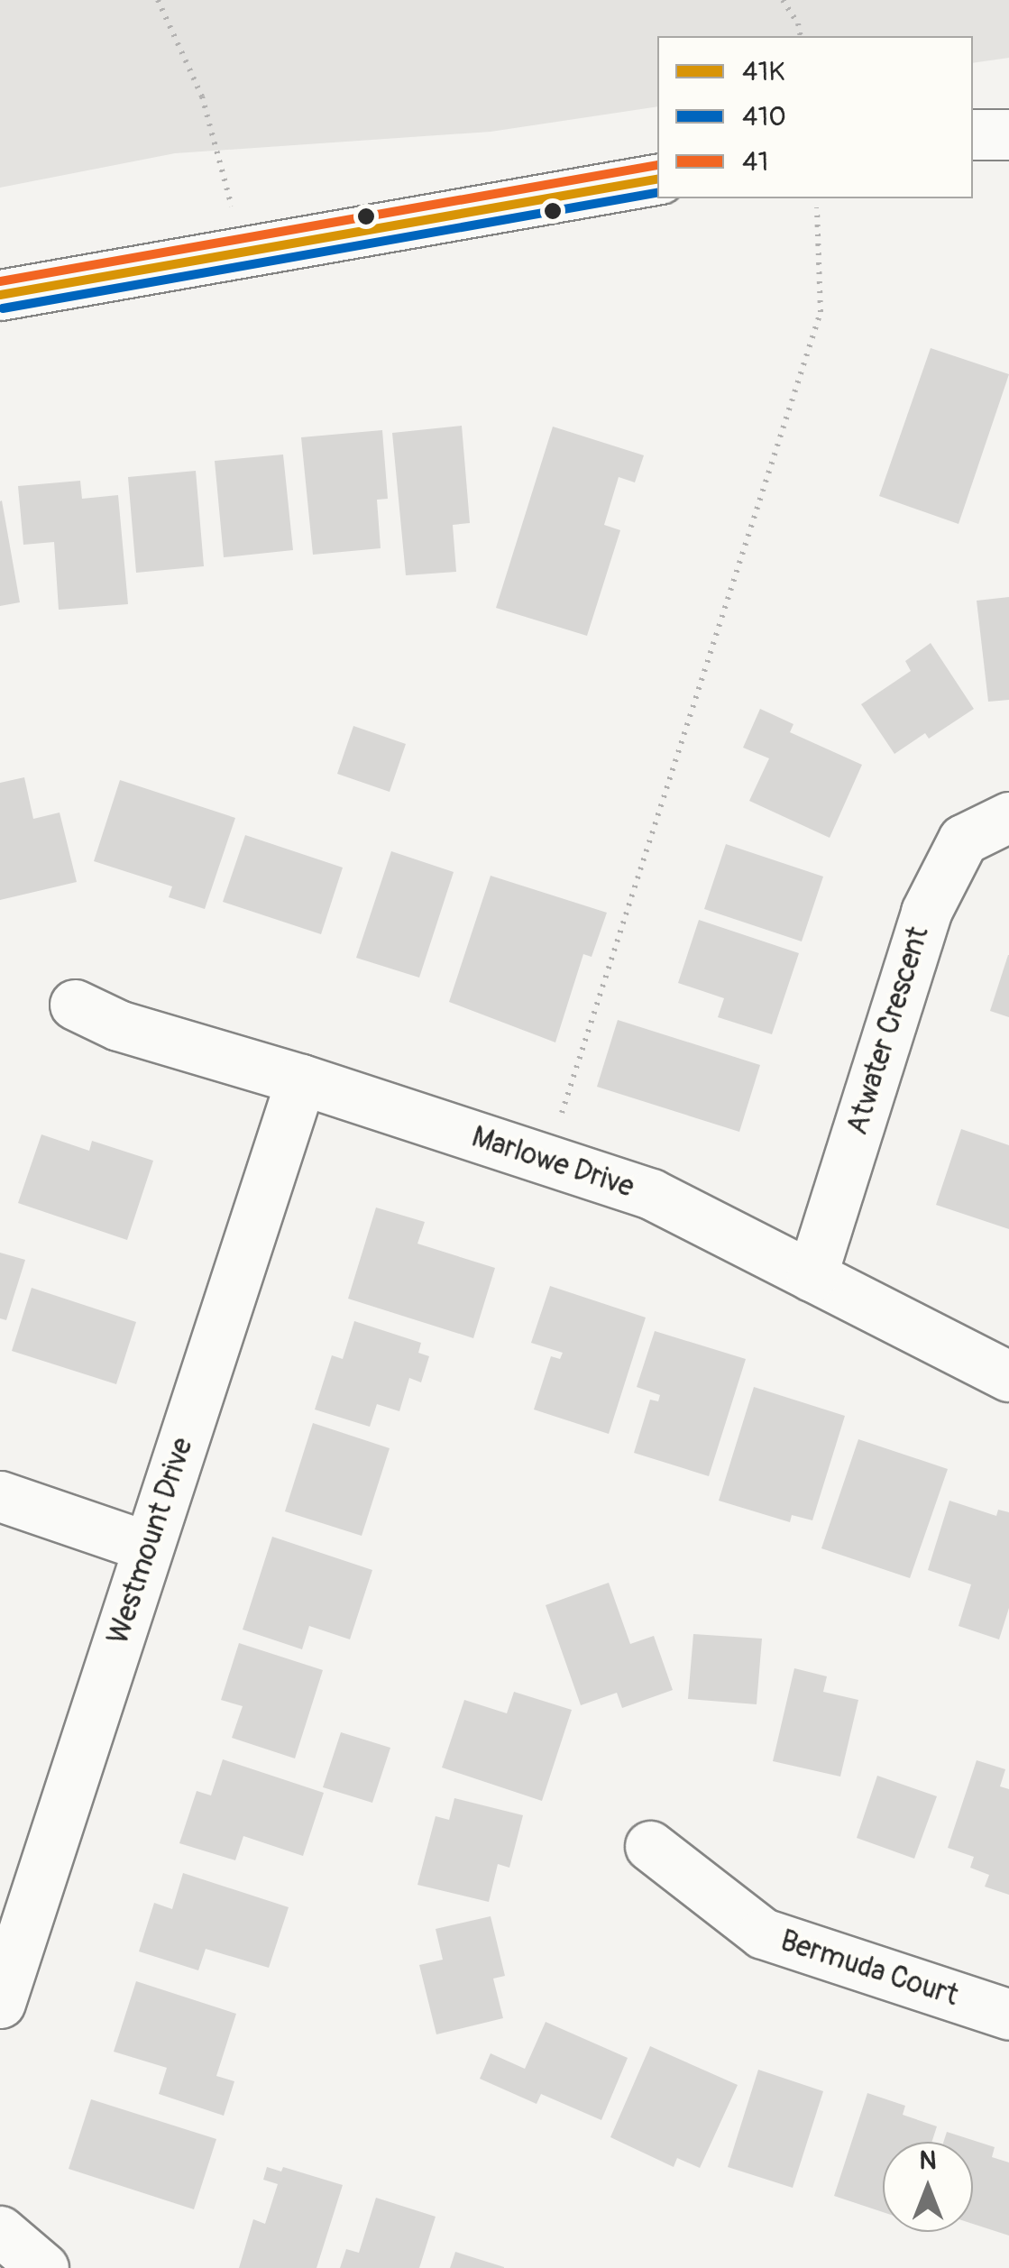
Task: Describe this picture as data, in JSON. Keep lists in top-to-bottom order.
{
  "streets": {
    "street": [
      "Atwater Crescent",
      "Marlowe Drive",
      "Westmount Drive",
      "Bermuda Court"
    ]
  },
  "crossings": [
    ["Atwater Crescent", "Marlowe Drive"],
    ["Marlowe Drive", "Westmount Drive"]
  ],
  "lines": ["transit line 41", "transit line 41K", "transit line 41O"],
  "legend": ["41K", "41O", "41"],
  "north": "top"
}
